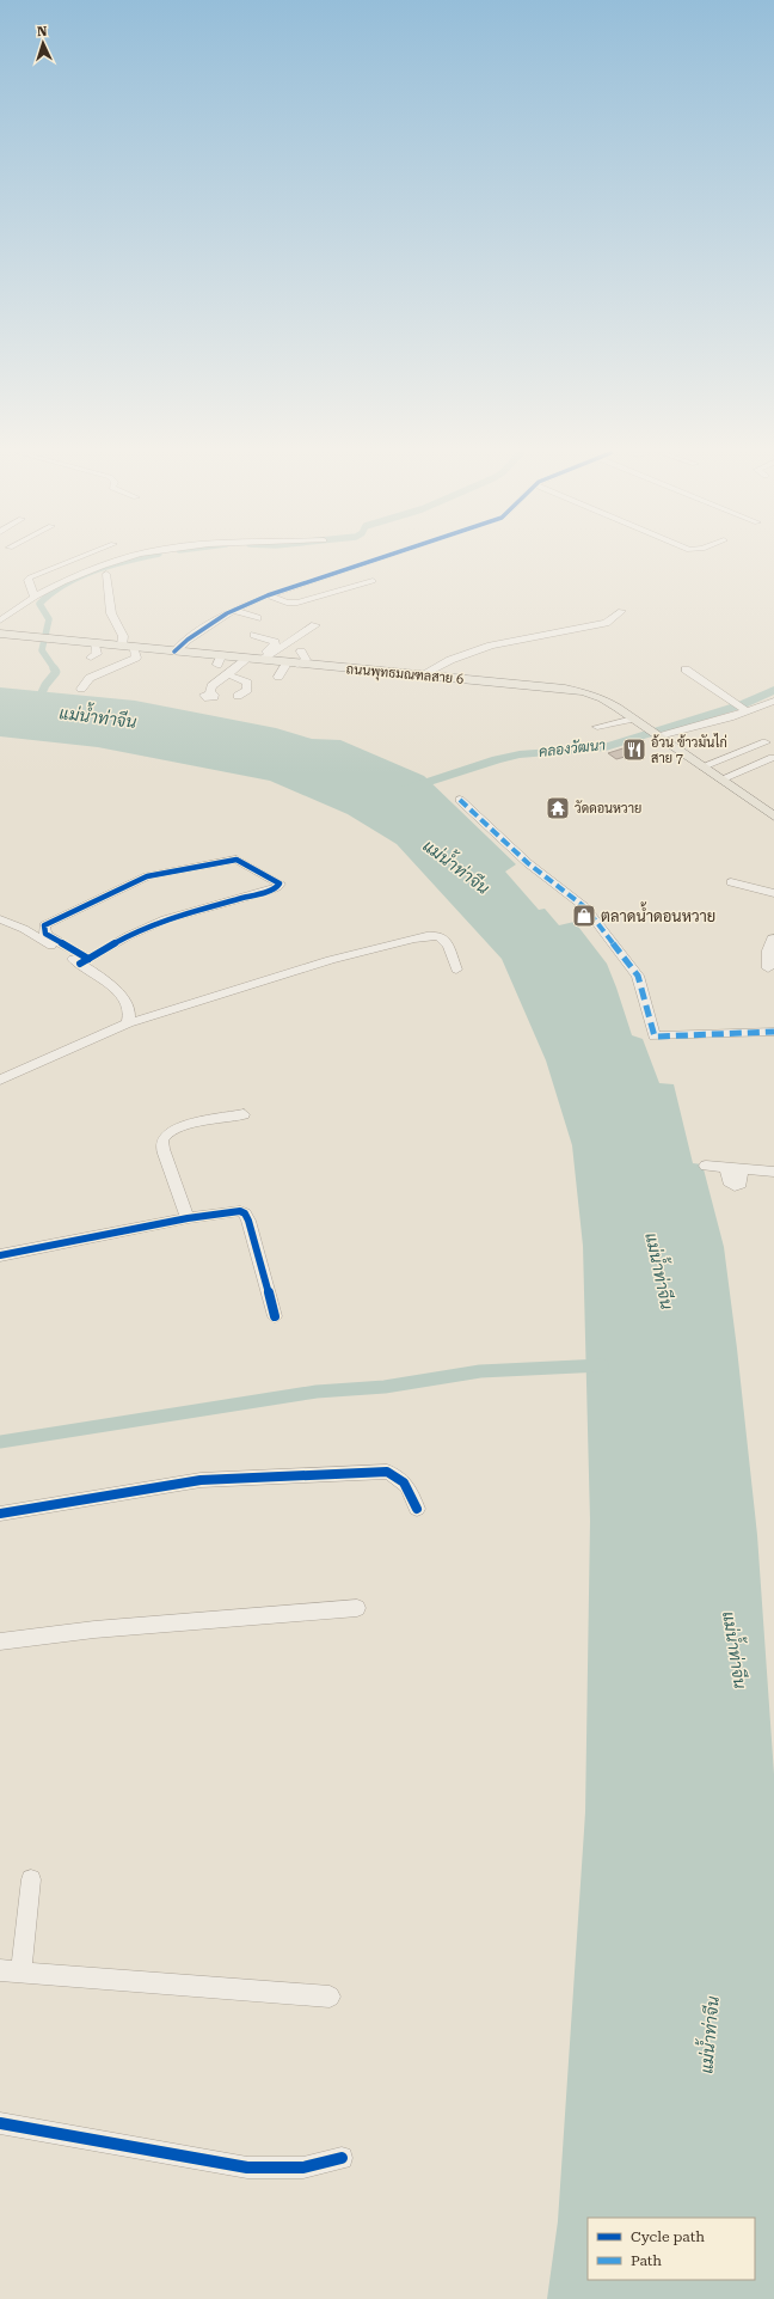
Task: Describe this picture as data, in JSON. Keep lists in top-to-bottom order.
{
  "streets": {
    "main road": ["ถนนพุทธมณฑลสาย 6"]
  },
  "water": ["แม่น้ำท่าจีน", "คลองวัฒนา"],
  "places": {
    "restaurant": ["อ้วน ข้าวมันไก่ สาย 7"],
    "temple": ["วัดดอนหวาย"],
    "shop": ["ตลาดน้ำดอนหวาย"]
  },
  "legend": ["Cycle path", "Path"],
  "north": "top"
}
